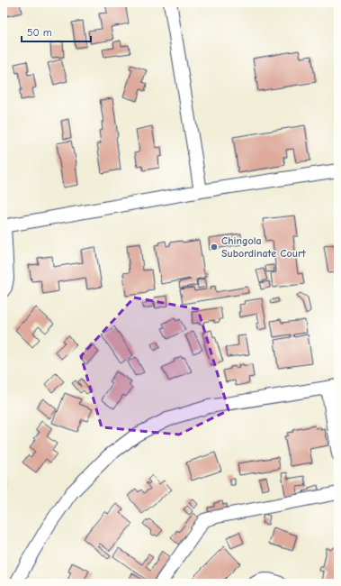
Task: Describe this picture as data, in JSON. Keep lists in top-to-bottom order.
{
  "places": ["Chingola Subordinate Court"],
  "scale_bar": "50 m"
}
